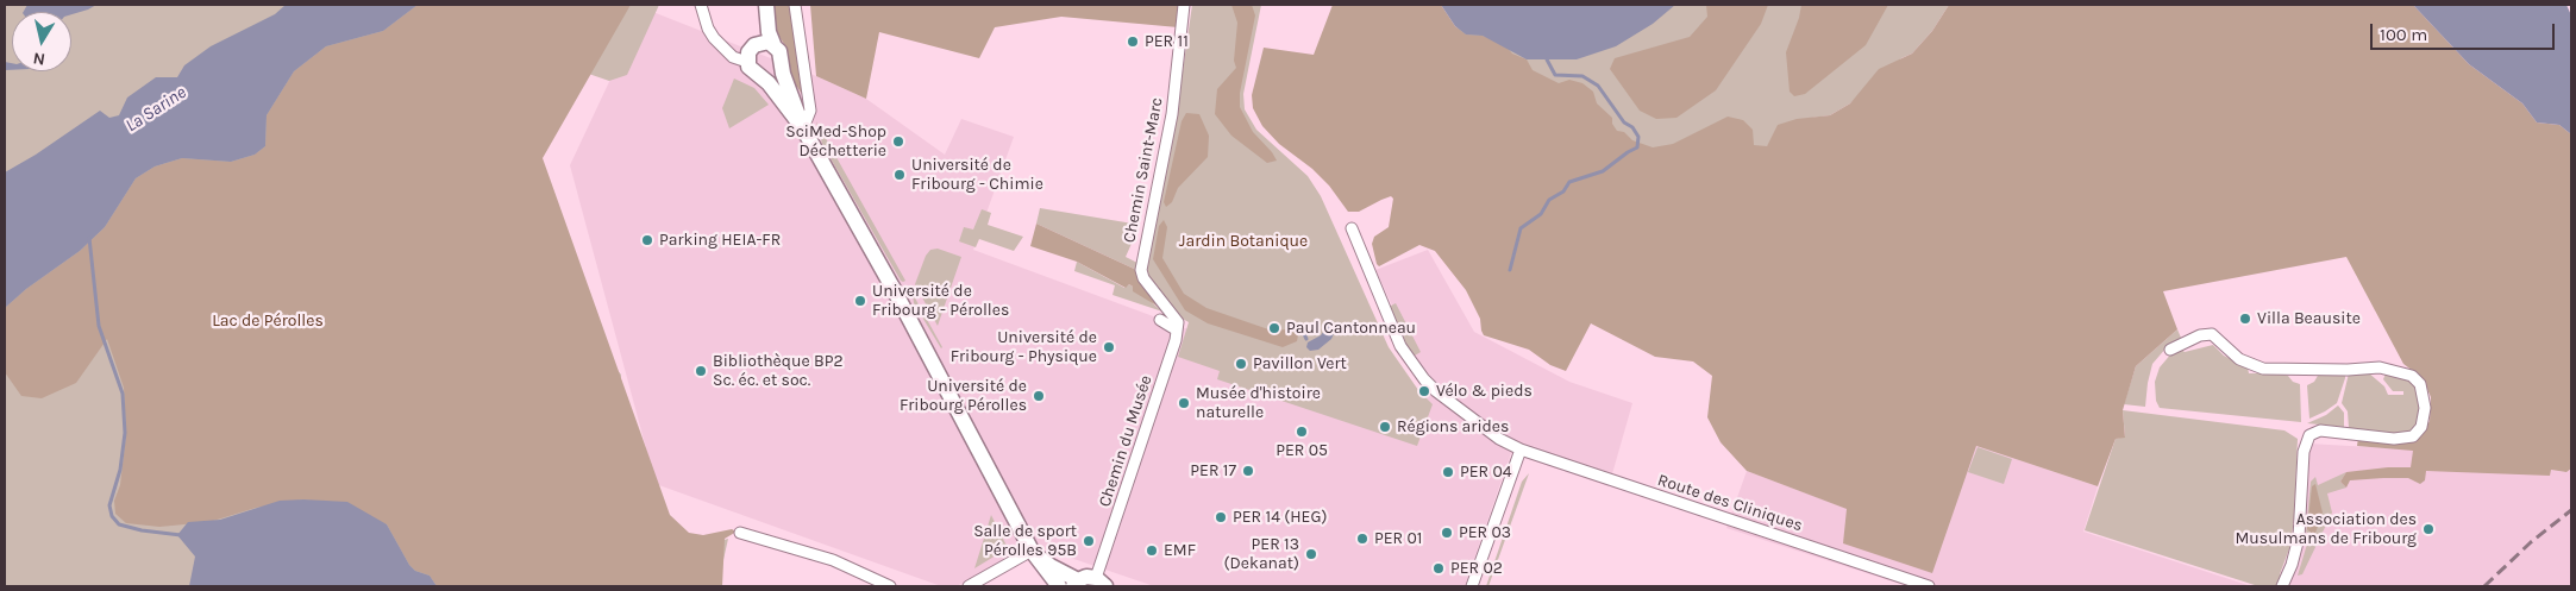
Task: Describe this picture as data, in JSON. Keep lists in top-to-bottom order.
{
  "streets": {
    "street": ["Chemin Saint-Marc", "Chemin du Musée", "Route des Cliniques"]
  },
  "crossings": [
    ["Chemin Saint-Marc", "Chemin du Musée"]
  ],
  "water": ["La Sarine"],
  "parks": ["Jardin Botanique", "Lac de Pérolles"],
  "places": [
    "PER 11",
    "SciMed-Shop Déchetterie",
    "Université de Fribourg - Chimie",
    "Parking HEIA-FR",
    "Université de Fribourg - Pérolles",
    "Villa Beausite",
    "Paul Cantonneau",
    "Université de Fribourg - Physique",
    "Pavillon Vert",
    "Bibliothèque BP2 Sc. éc. et soc.",
    "Vélo & pieds",
    "Université de Fribourg Pérolles",
    "Musée d'histoire naturelle",
    "Régions arides",
    "PER 05",
    "PER 17",
    "PER 04",
    "PER 14 (HEG)",
    "Association des Musulmans de Fribourg",
    "PER 03",
    "PER 01",
    "Salle de sport Pérolles 95B",
    "EMF",
    "PER 13 (Dekanat)",
    "PER 02"
  ],
  "scale_bar": "100 m",
  "north": "bottom"
}
